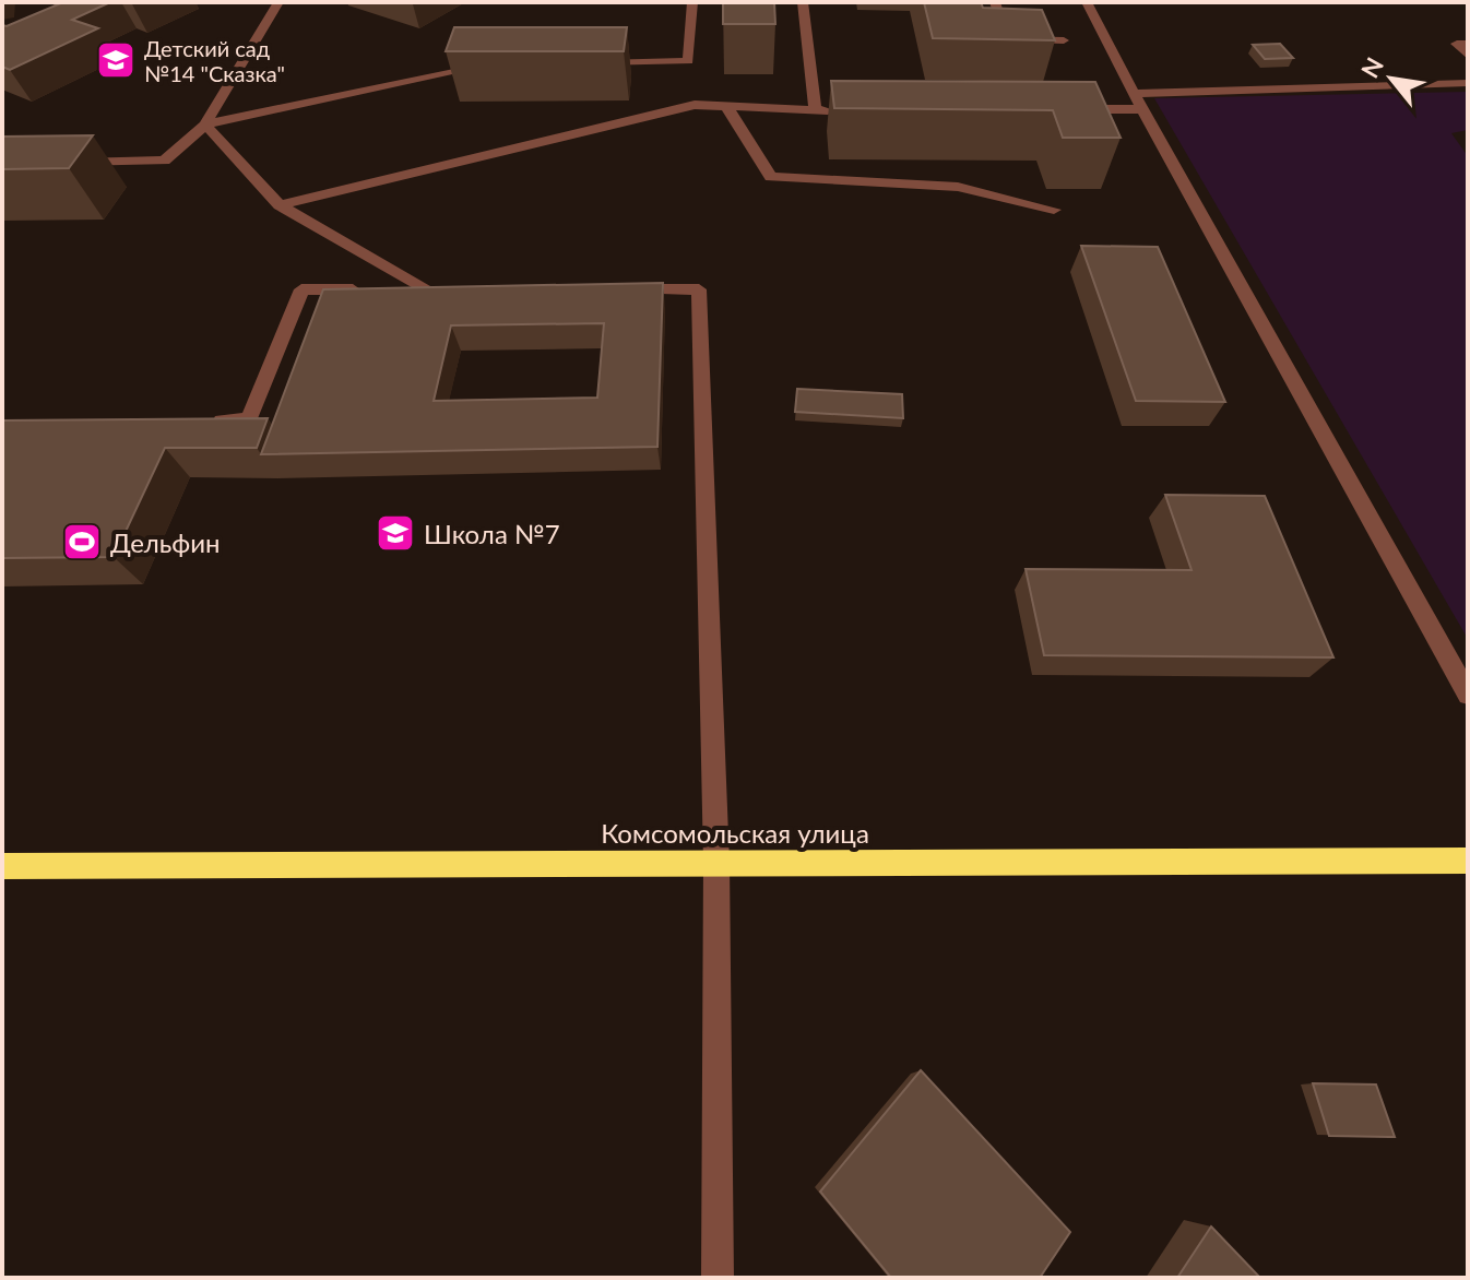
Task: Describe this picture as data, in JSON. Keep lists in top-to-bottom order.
{
  "streets": {
    "main road": ["Комсомольская улица"]
  },
  "places": {
    "school or university": ["Детский сад №14 \"Сказка\"", "Школа №7"],
    "sports": ["Дельфин"]
  },
  "north": "top left"
}
